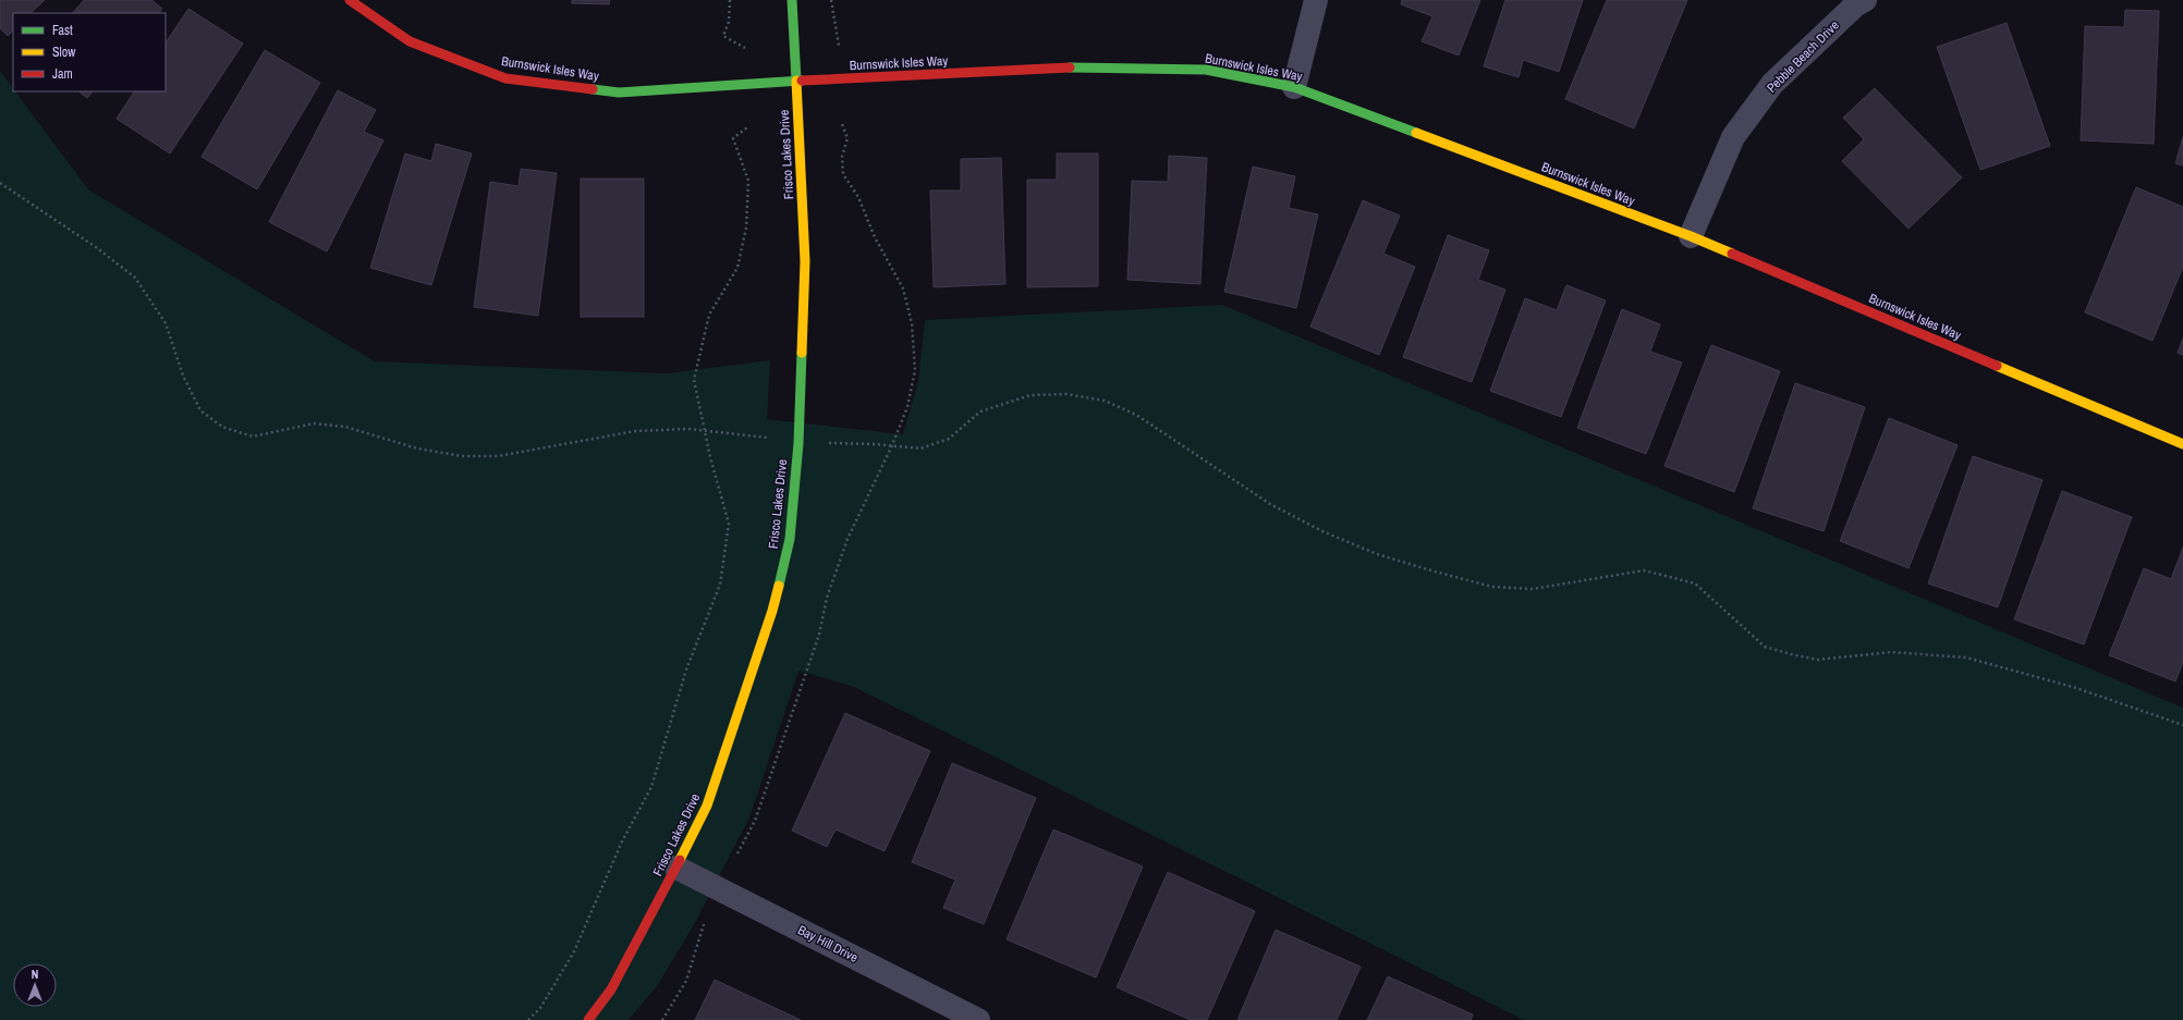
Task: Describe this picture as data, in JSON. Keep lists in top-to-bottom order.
{
  "streets": {
    "street": [
      "Pebble Beach Drive",
      "Burnswick Isles Way",
      "Frisco Lakes Drive",
      "Bay Hill Drive"
    ]
  },
  "crossings": [
    ["Pebble Beach Drive", "Burnswick Isles Way"],
    ["Burnswick Isles Way", "Frisco Lakes Drive"],
    ["Frisco Lakes Drive", "Bay Hill Drive"]
  ],
  "legend": ["Fast", "Slow", "Jam"],
  "north": "top"
}
